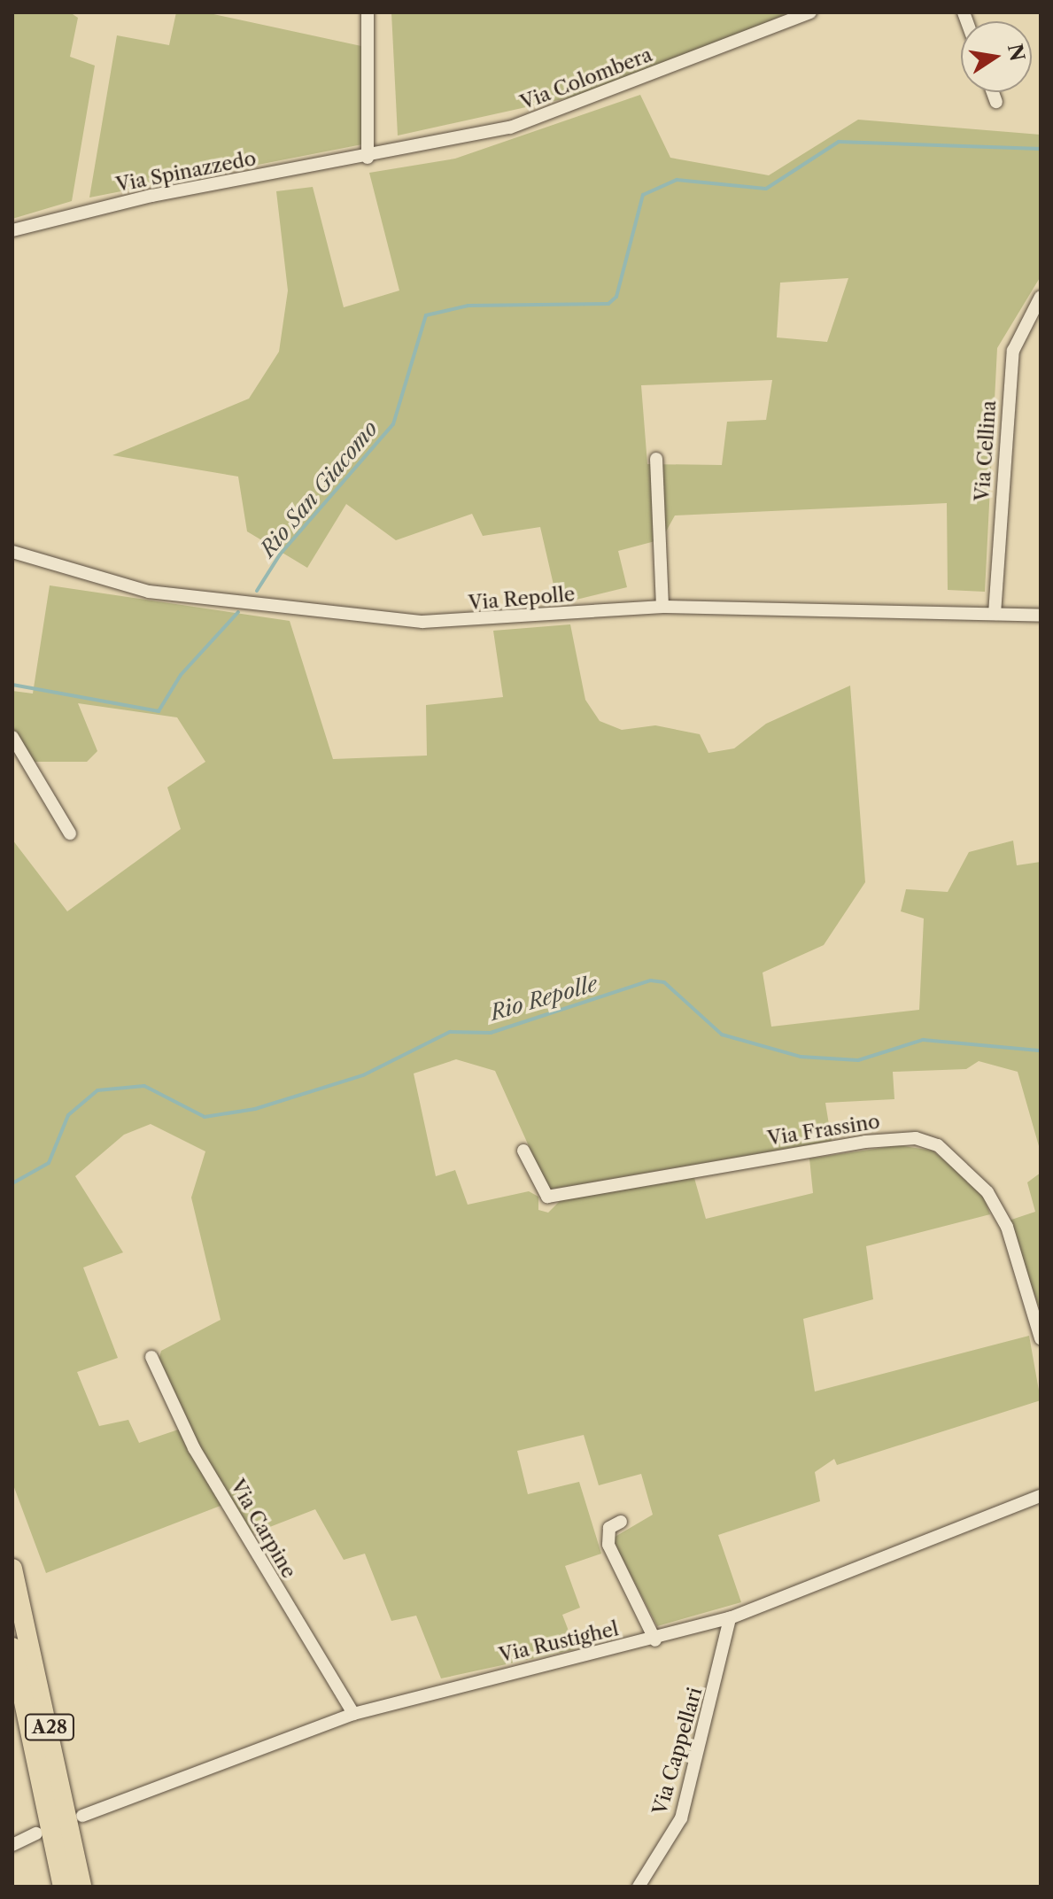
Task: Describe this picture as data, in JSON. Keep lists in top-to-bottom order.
{
  "streets": {
    "highway": ["A28"],
    "street": [
      "Via Colombera",
      "Via Spinazzedo",
      "Via Cellina",
      "Via Repolle",
      "Via Frassino",
      "Via Carpine",
      "Via Rustighel",
      "Via Cappellari"
    ]
  },
  "crossings": [
    ["Via Colombera", "Via Spinazzedo"],
    ["Via Cellina", "Via Repolle"],
    ["Via Carpine", "Via Rustighel"],
    ["Via Rustighel", "Via Cappellari"]
  ],
  "water": ["Rio San Giacomo", "Rio Repolle"],
  "north": "right"
}
